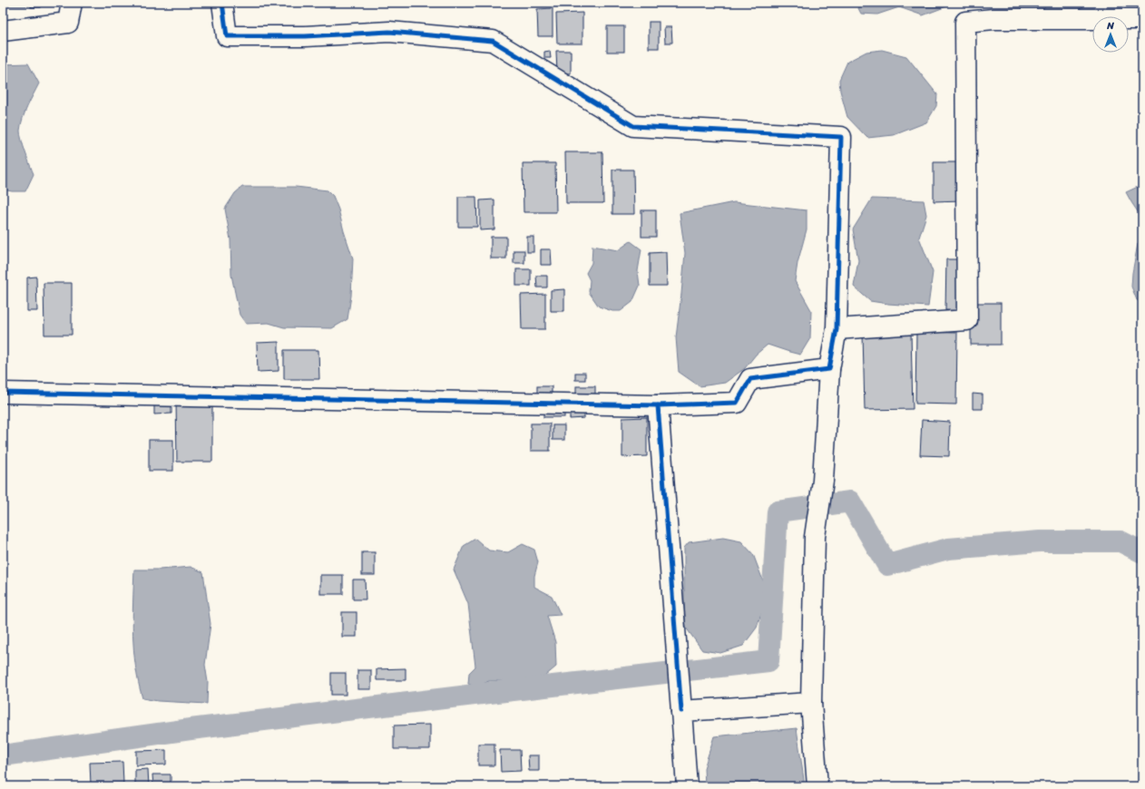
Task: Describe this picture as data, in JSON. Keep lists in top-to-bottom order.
{
  "north": "top"
}
